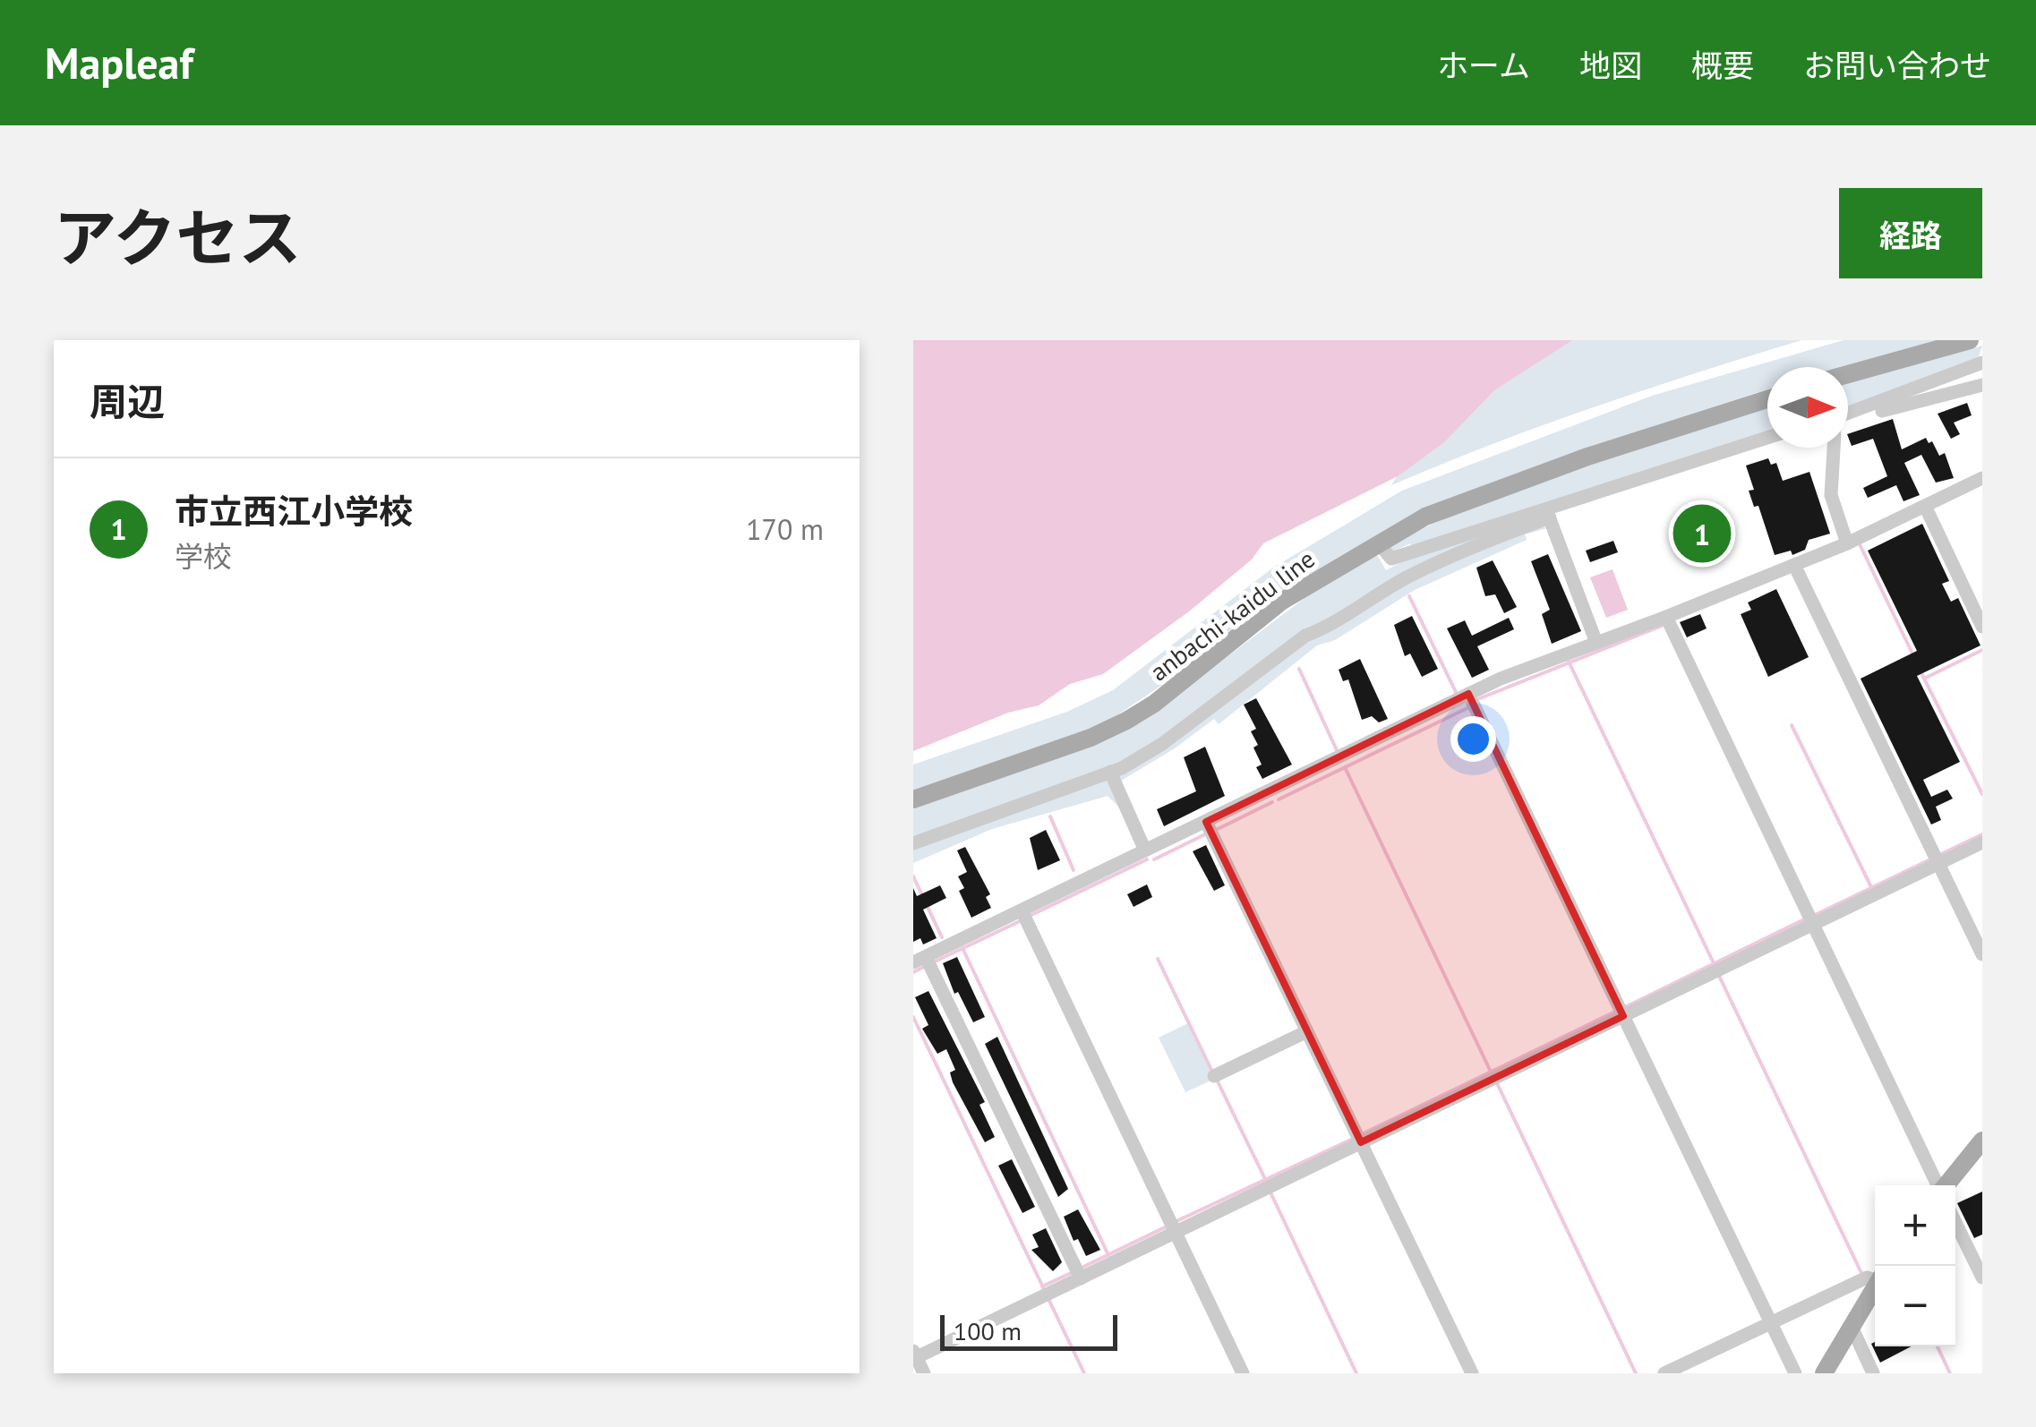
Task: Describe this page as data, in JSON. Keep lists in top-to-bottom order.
{
  "streets": {
    "main road": ["anbachi-kaidu line"]
  },
  "scale_bar": "100 m",
  "north": "right",
  "page": {
    "header": "Mapleaf",
    "nav": [
      "ホーム",
      "地図",
      "概要",
      "お問い合わせ"
    ],
    "title": "アクセス",
    "buttons": "経路",
    "heading": "周辺",
    "list": [
      {
        "mark": "1",
        "name": "市立西江小学校",
        "note": "学校",
        "value": "170 m"
      }
    ],
    "pins": "1",
    "map_buttons": ["+", "−"],
    "scale": "100 m"
  }
}
